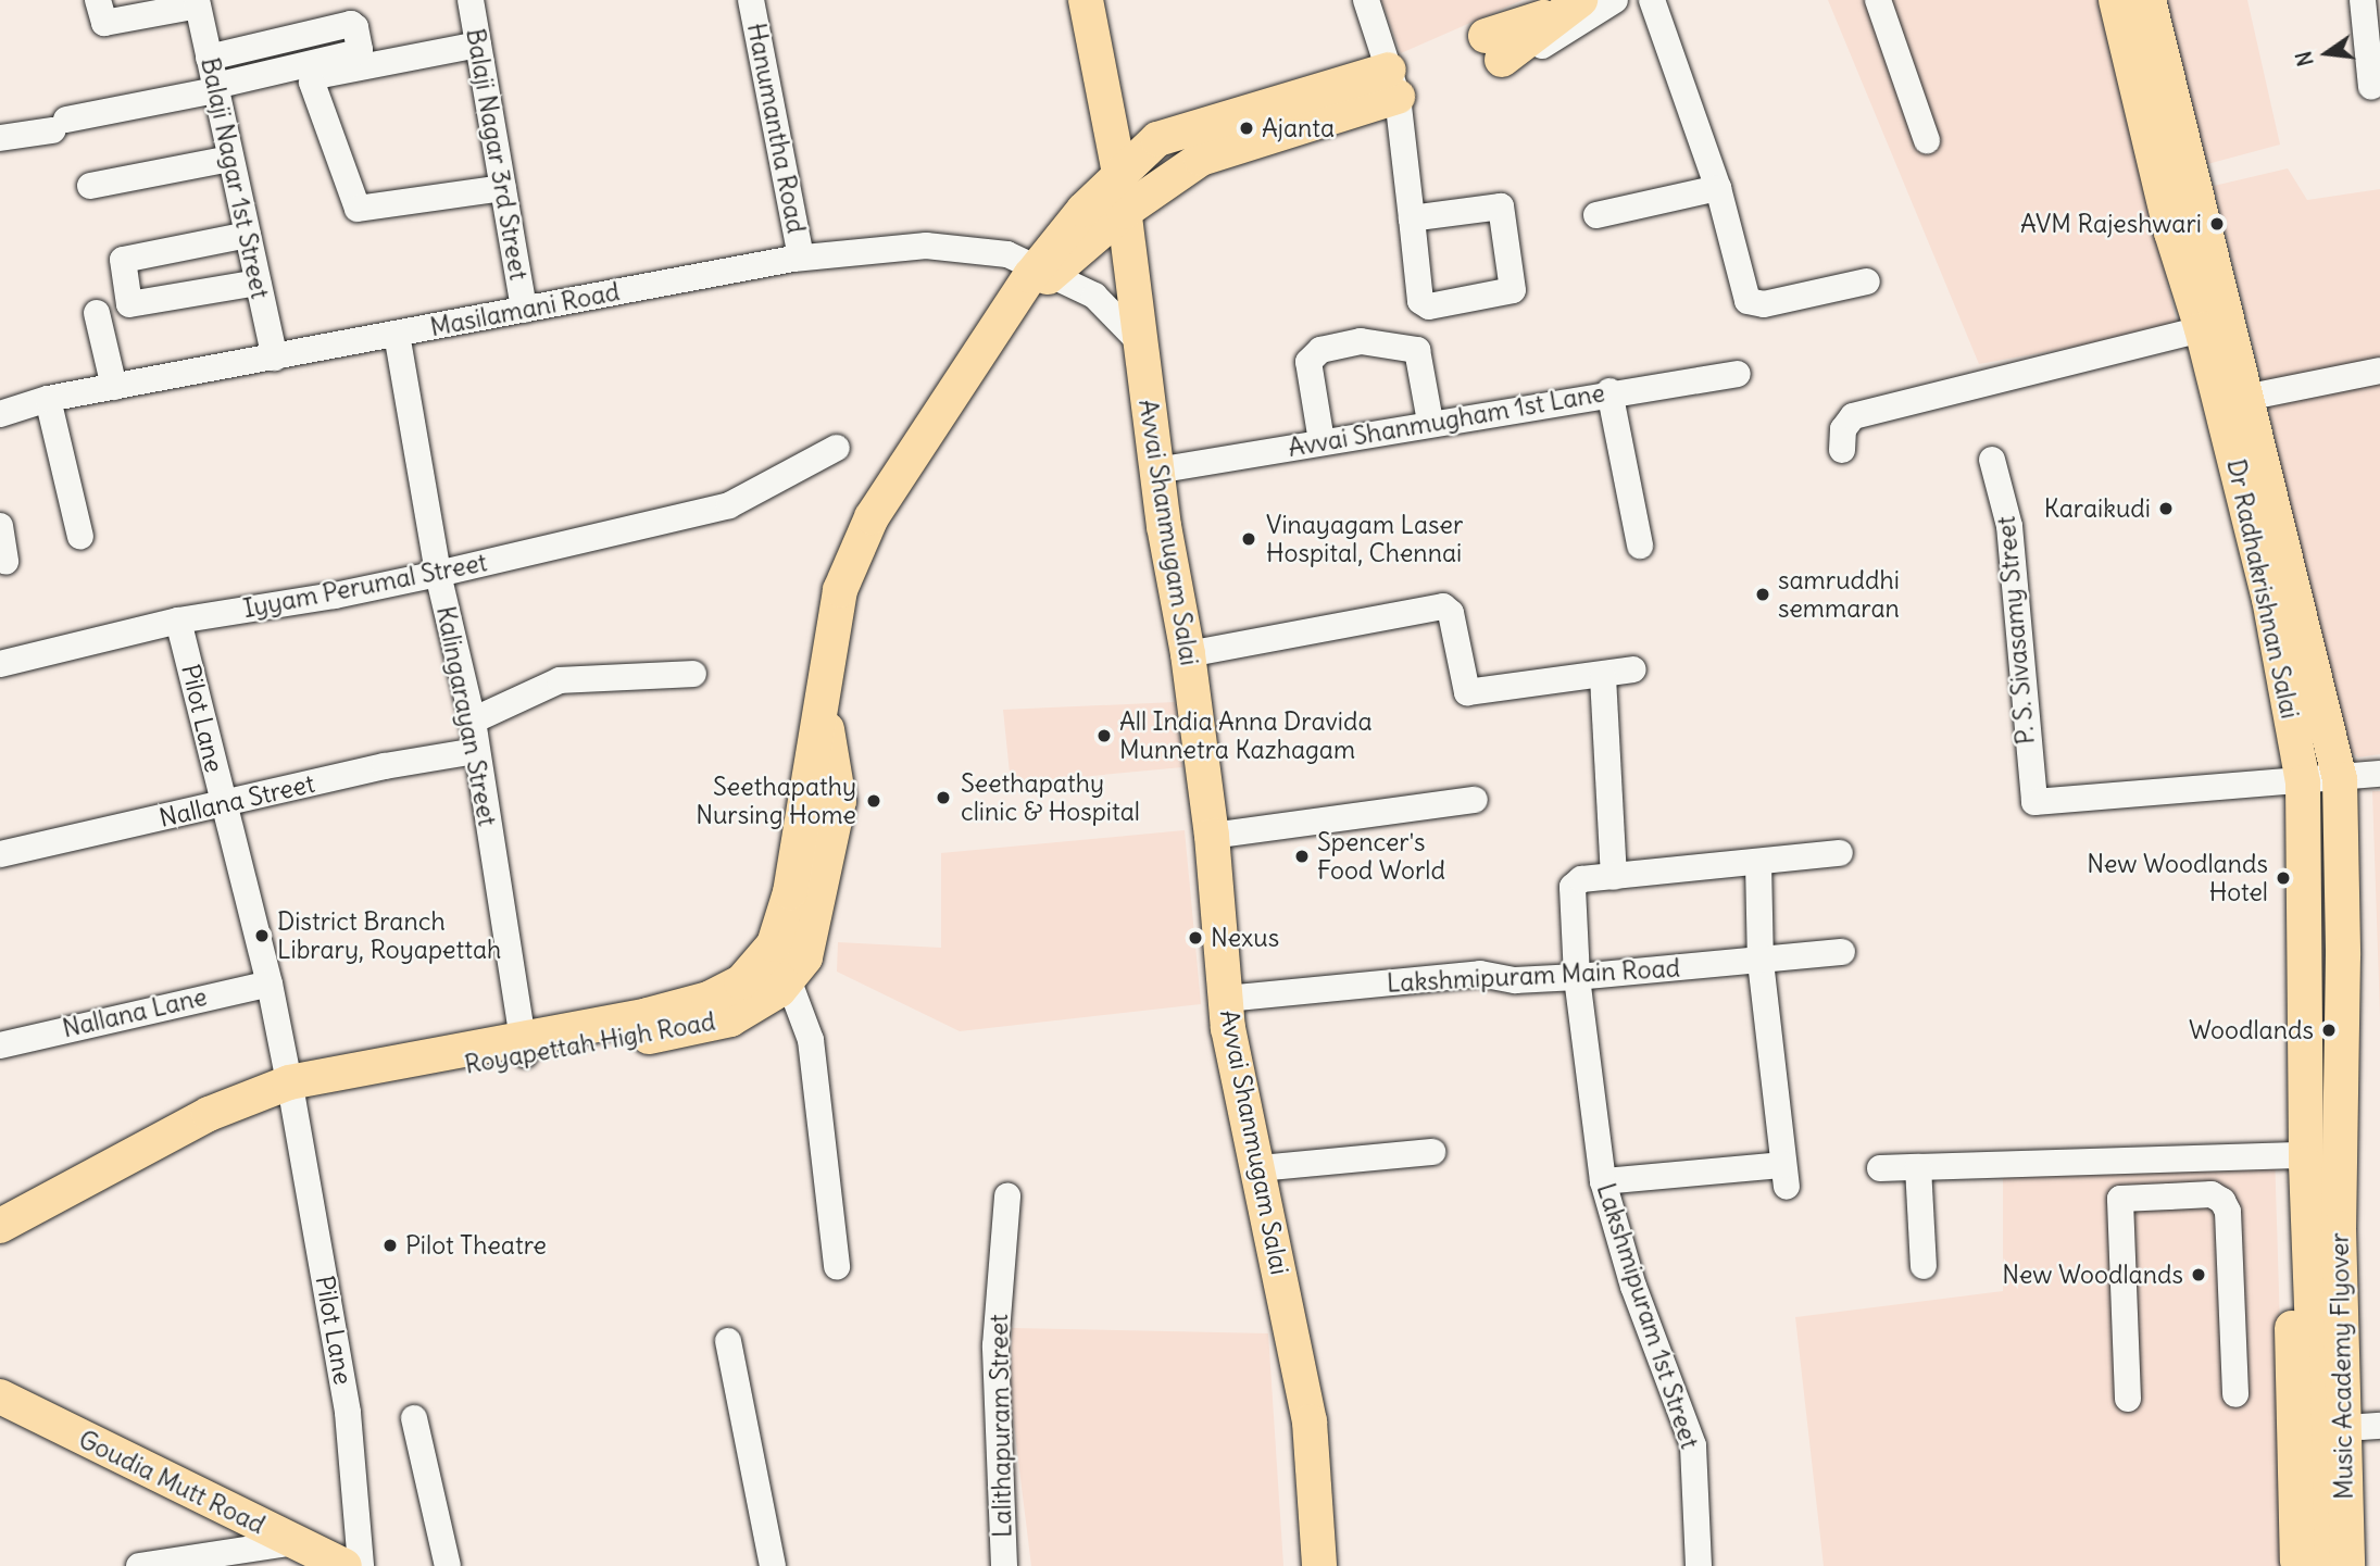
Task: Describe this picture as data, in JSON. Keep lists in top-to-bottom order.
{
  "streets": {
    "main road": [
      "Avvai Shanmugam Salai",
      "Dr Radhakrishnan Salai",
      "Royapettah High Road",
      "Music Academy Flyover",
      "Goudia Mutt Road"
    ],
    "street": [
      "Hanumantha Road",
      "Balaji Nagar 3rd Street",
      "Balaji Nagar 1st Street",
      "Masilamani Road",
      "Avvai Shanmugham 1st Lane",
      "Iyyam Perumal Street",
      "P. S. Sivasamy Street",
      "Kalingarayan Street",
      "Pilot Lane",
      "Nallana Street",
      "Lakshmipuram Main Road",
      "Nallana Lane",
      "Lakshmipuram 1st Street",
      "Lalithapuram Street"
    ]
  },
  "crossings": [
    ["Hanumantha Road", "Masilamani Road"],
    ["Balaji Nagar 3rd Street", "Masilamani Road"],
    ["Balaji Nagar 1st Street", "Masilamani Road"],
    ["Masilamani Road", "Avvai Shanmugam Salai"],
    ["Masilamani Road", "Kalingarayan Street"],
    ["Avvai Shanmugham 1st Lane", "Avvai Shanmugam Salai"],
    ["Avvai Shanmugam Salai", "Lakshmipuram Main Road"],
    ["Iyyam Perumal Street", "Kalingarayan Street"],
    ["Iyyam Perumal Street", "Pilot Lane"],
    ["Dr Radhakrishnan Salai", "P. S. Sivasamy Street"],
    ["Dr Radhakrishnan Salai", "Music Academy Flyover"],
    ["Kalingarayan Street", "Nallana Street"],
    ["Kalingarayan Street", "Royapettah High Road"],
    ["Pilot Lane", "Nallana Street"],
    ["Pilot Lane", "Nallana Lane"],
    ["Pilot Lane", "Royapettah High Road"],
    ["Lakshmipuram Main Road", "Lakshmipuram 1st Street"]
  ],
  "places": [
    "Ajanta",
    "AVM Rajeshwari",
    "Karaikudi",
    "Vinayagam Laser Hospital, Chennai",
    "samruddhi semmaran",
    "All India Anna Dravida Munnetra Kazhagam",
    "Seethapathy clinic & Hospital",
    "Seethapathy Nursing Home",
    "Spencer's Food World",
    "New Woodlands Hotel",
    "District Branch Library, Royapettah",
    "Nexus",
    "Woodlands",
    "Pilot Theatre",
    "New Woodlands"
  ],
  "north": "left"
}
